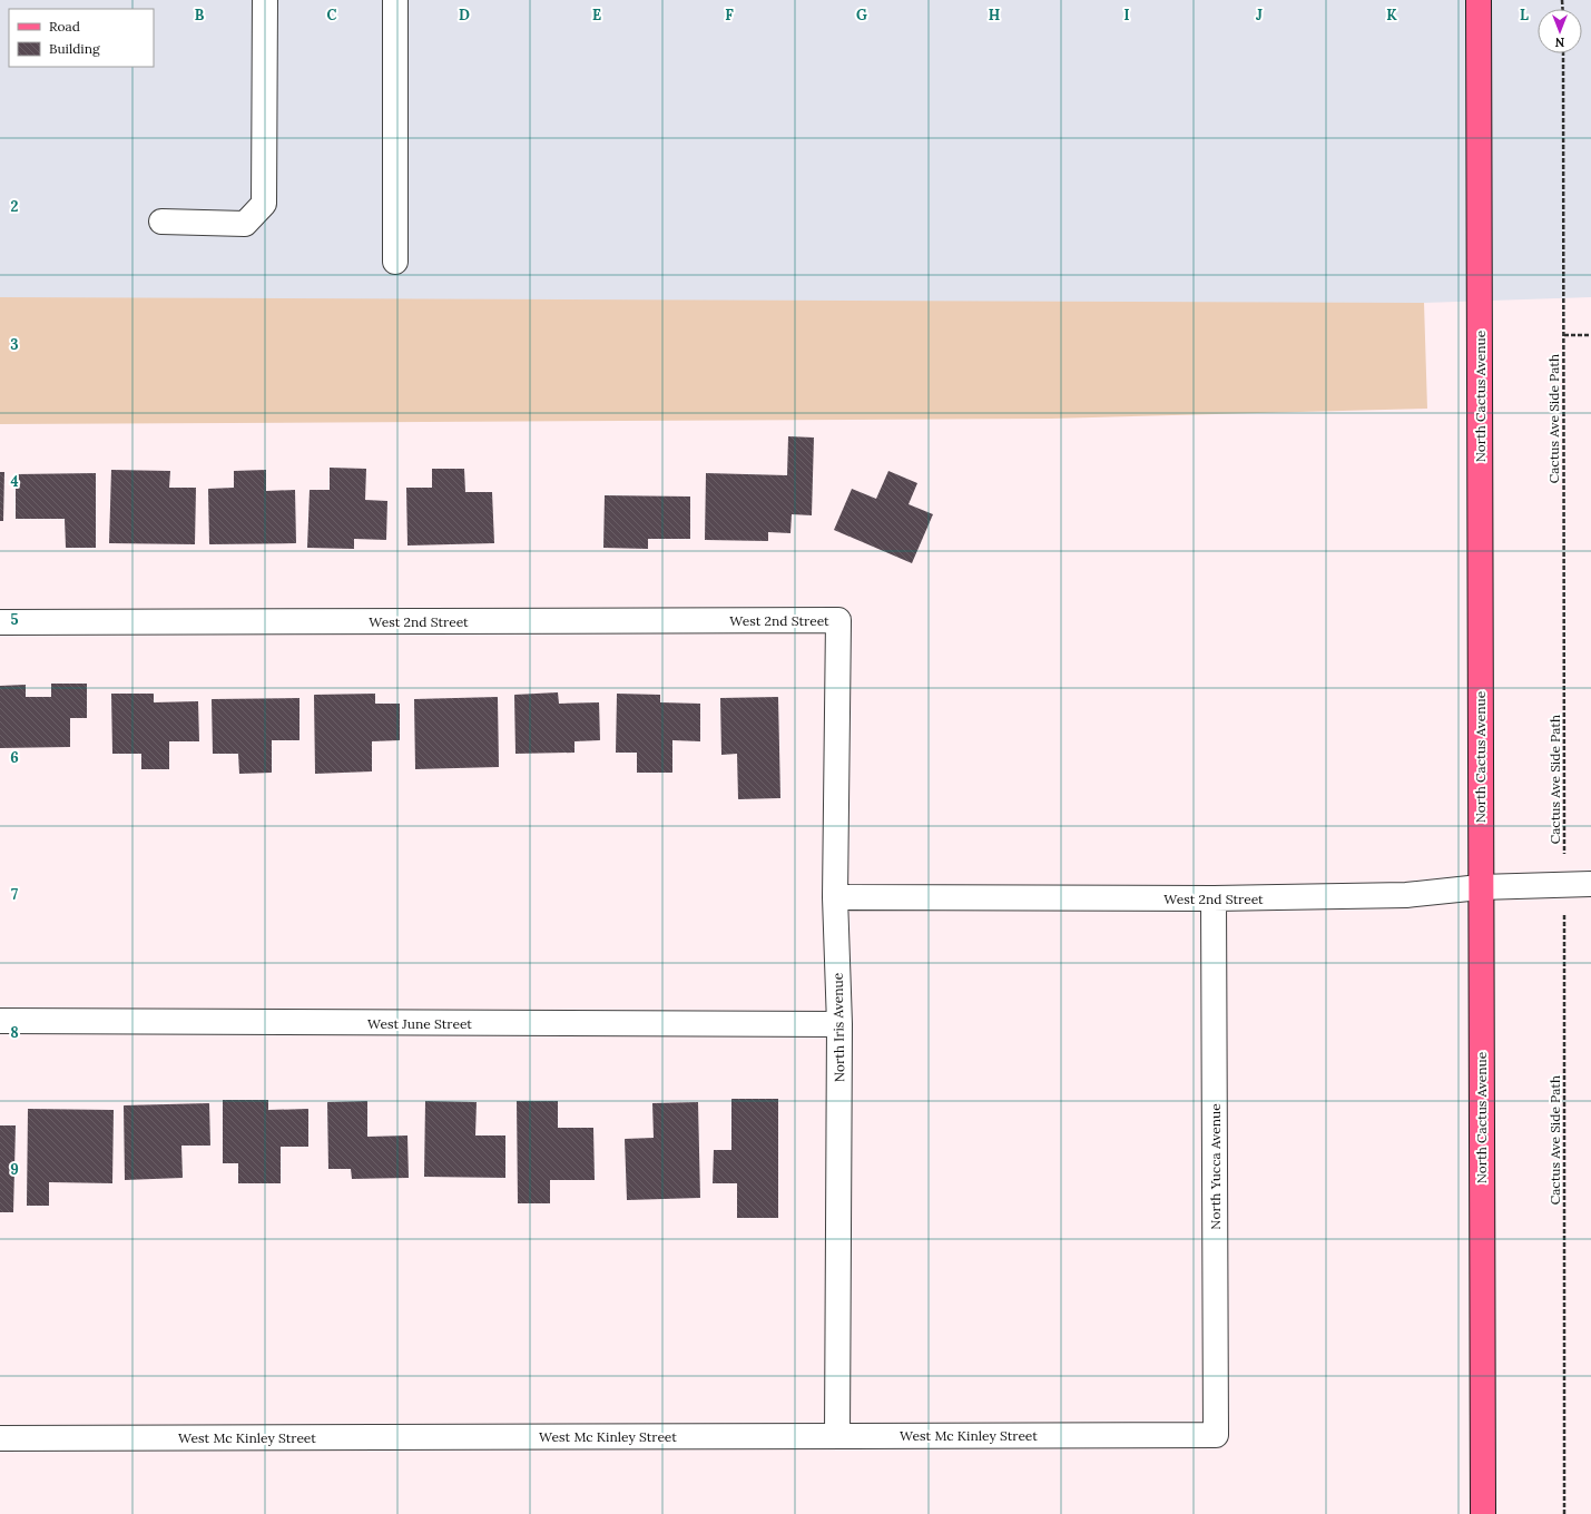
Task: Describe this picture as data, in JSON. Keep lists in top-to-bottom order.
{
  "streets": {
    "main road": ["North Cactus Avenue"],
    "street": [
      "West 2nd Street",
      "West June Street",
      "North Iris Avenue",
      "North Yucca Avenue",
      "West Mc Kinley Street"
    ],
    "path": ["Cactus Ave Side Path"]
  },
  "crossings": [
    ["North Cactus Avenue", "West 2nd Street"],
    ["Cactus Ave Side Path", "West 2nd Street"],
    ["West 2nd Street", "North Iris Avenue"],
    ["West 2nd Street", "North Yucca Avenue"],
    ["West June Street", "North Iris Avenue"],
    ["North Iris Avenue", "West Mc Kinley Street"],
    ["North Yucca Avenue", "West Mc Kinley Street"]
  ],
  "legend": ["Road", "Building"],
  "north": "bottom",
  "grid": {
    "columns": [
      "B",
      "C",
      "D",
      "E",
      "F",
      "G",
      "H",
      "I",
      "J",
      "K",
      "L"
    ],
    "rows": [
      "2",
      "3",
      "4",
      "5",
      "6",
      "7",
      "8",
      "9"
    ]
  }
}
